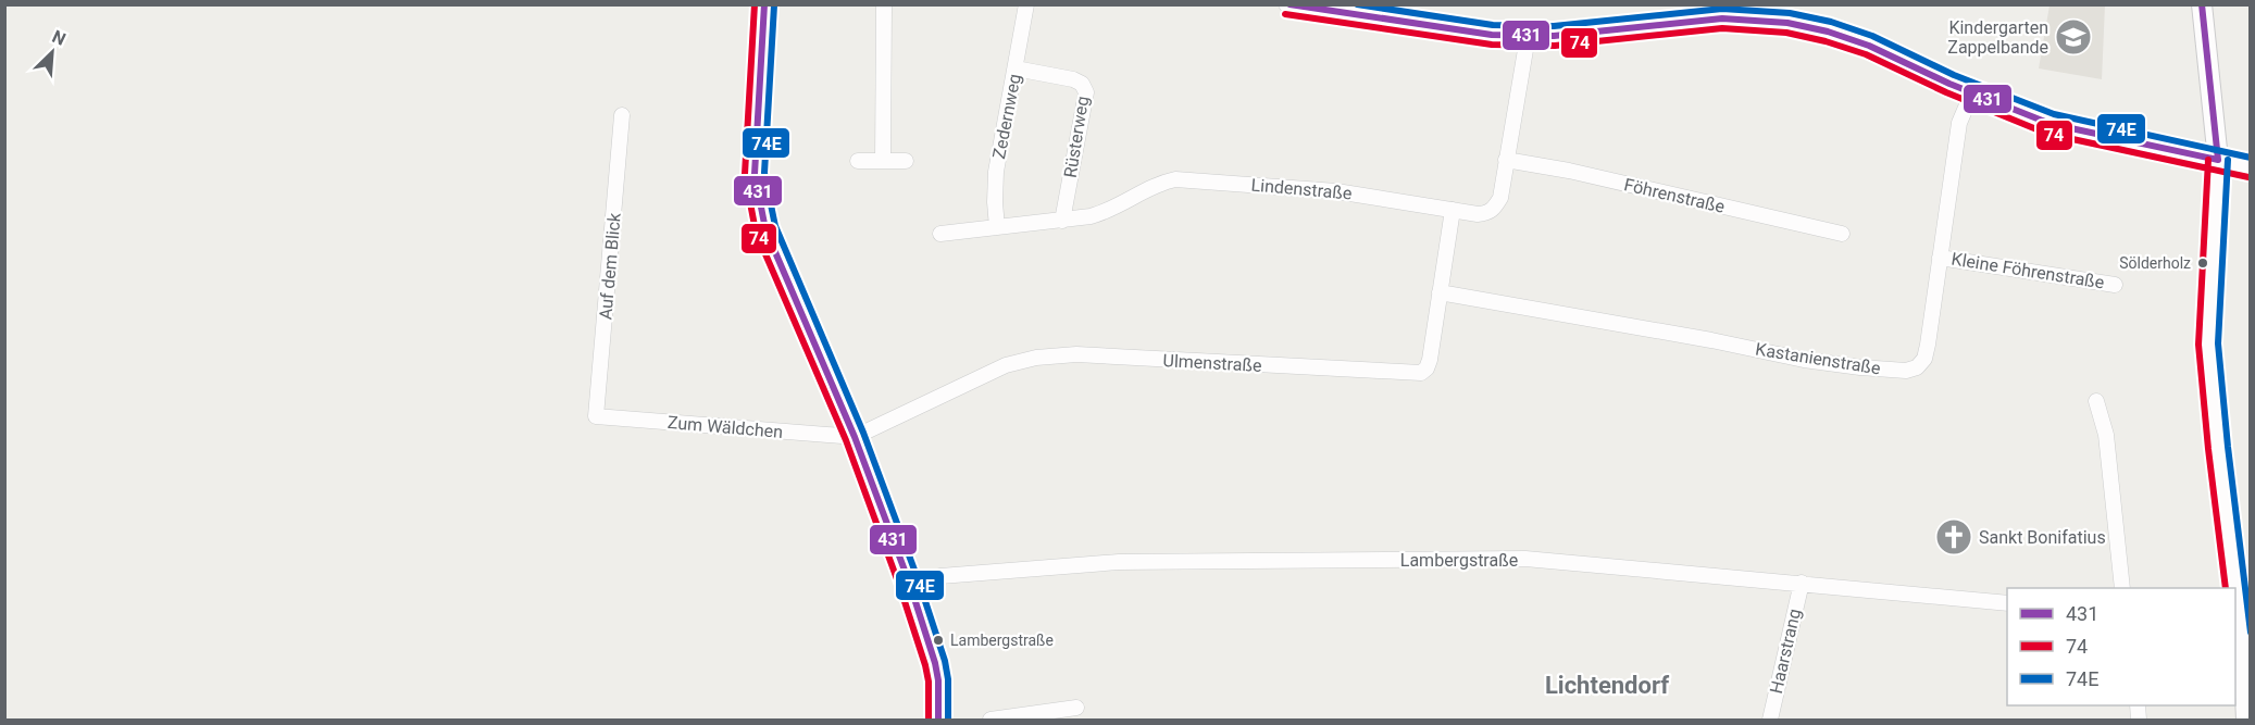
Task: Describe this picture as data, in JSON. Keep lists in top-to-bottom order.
{
  "streets": {
    "street": [
      "Zedernweg",
      "Rüsterweg",
      "Lindenstraße",
      "Föhrenstraße",
      "Auf dem Blick",
      "Kleine Föhrenstraße",
      "Kastanienstraße",
      "Ulmenstraße",
      "Zum Wäldchen",
      "Lambergstraße",
      "Haarstrang"
    ]
  },
  "crossings": [
    ["Zedernweg", "Rüsterweg"],
    ["Zedernweg", "Lindenstraße"],
    ["Rüsterweg", "Lindenstraße"],
    ["Lindenstraße", "Föhrenstraße"],
    ["Lindenstraße", "Ulmenstraße"],
    ["Auf dem Blick", "Zum Wäldchen"],
    ["Kleine Föhrenstraße", "Kastanienstraße"],
    ["Kastanienstraße", "Ulmenstraße"],
    ["Ulmenstraße", "Zum Wäldchen"],
    ["Lambergstraße", "Haarstrang"]
  ],
  "districts": ["Lichtendorf"],
  "places": {
    "school or university": ["Kindergarten Zappelbande"],
    "other": ["Sölderholz", "Lambergstraße"],
    "church": ["Sankt Bonifatius"]
  },
  "lines": ["transit line 431", "transit line 74", "transit line 74E"],
  "legend": ["431", "74", "74E"],
  "north": "top right"
}
